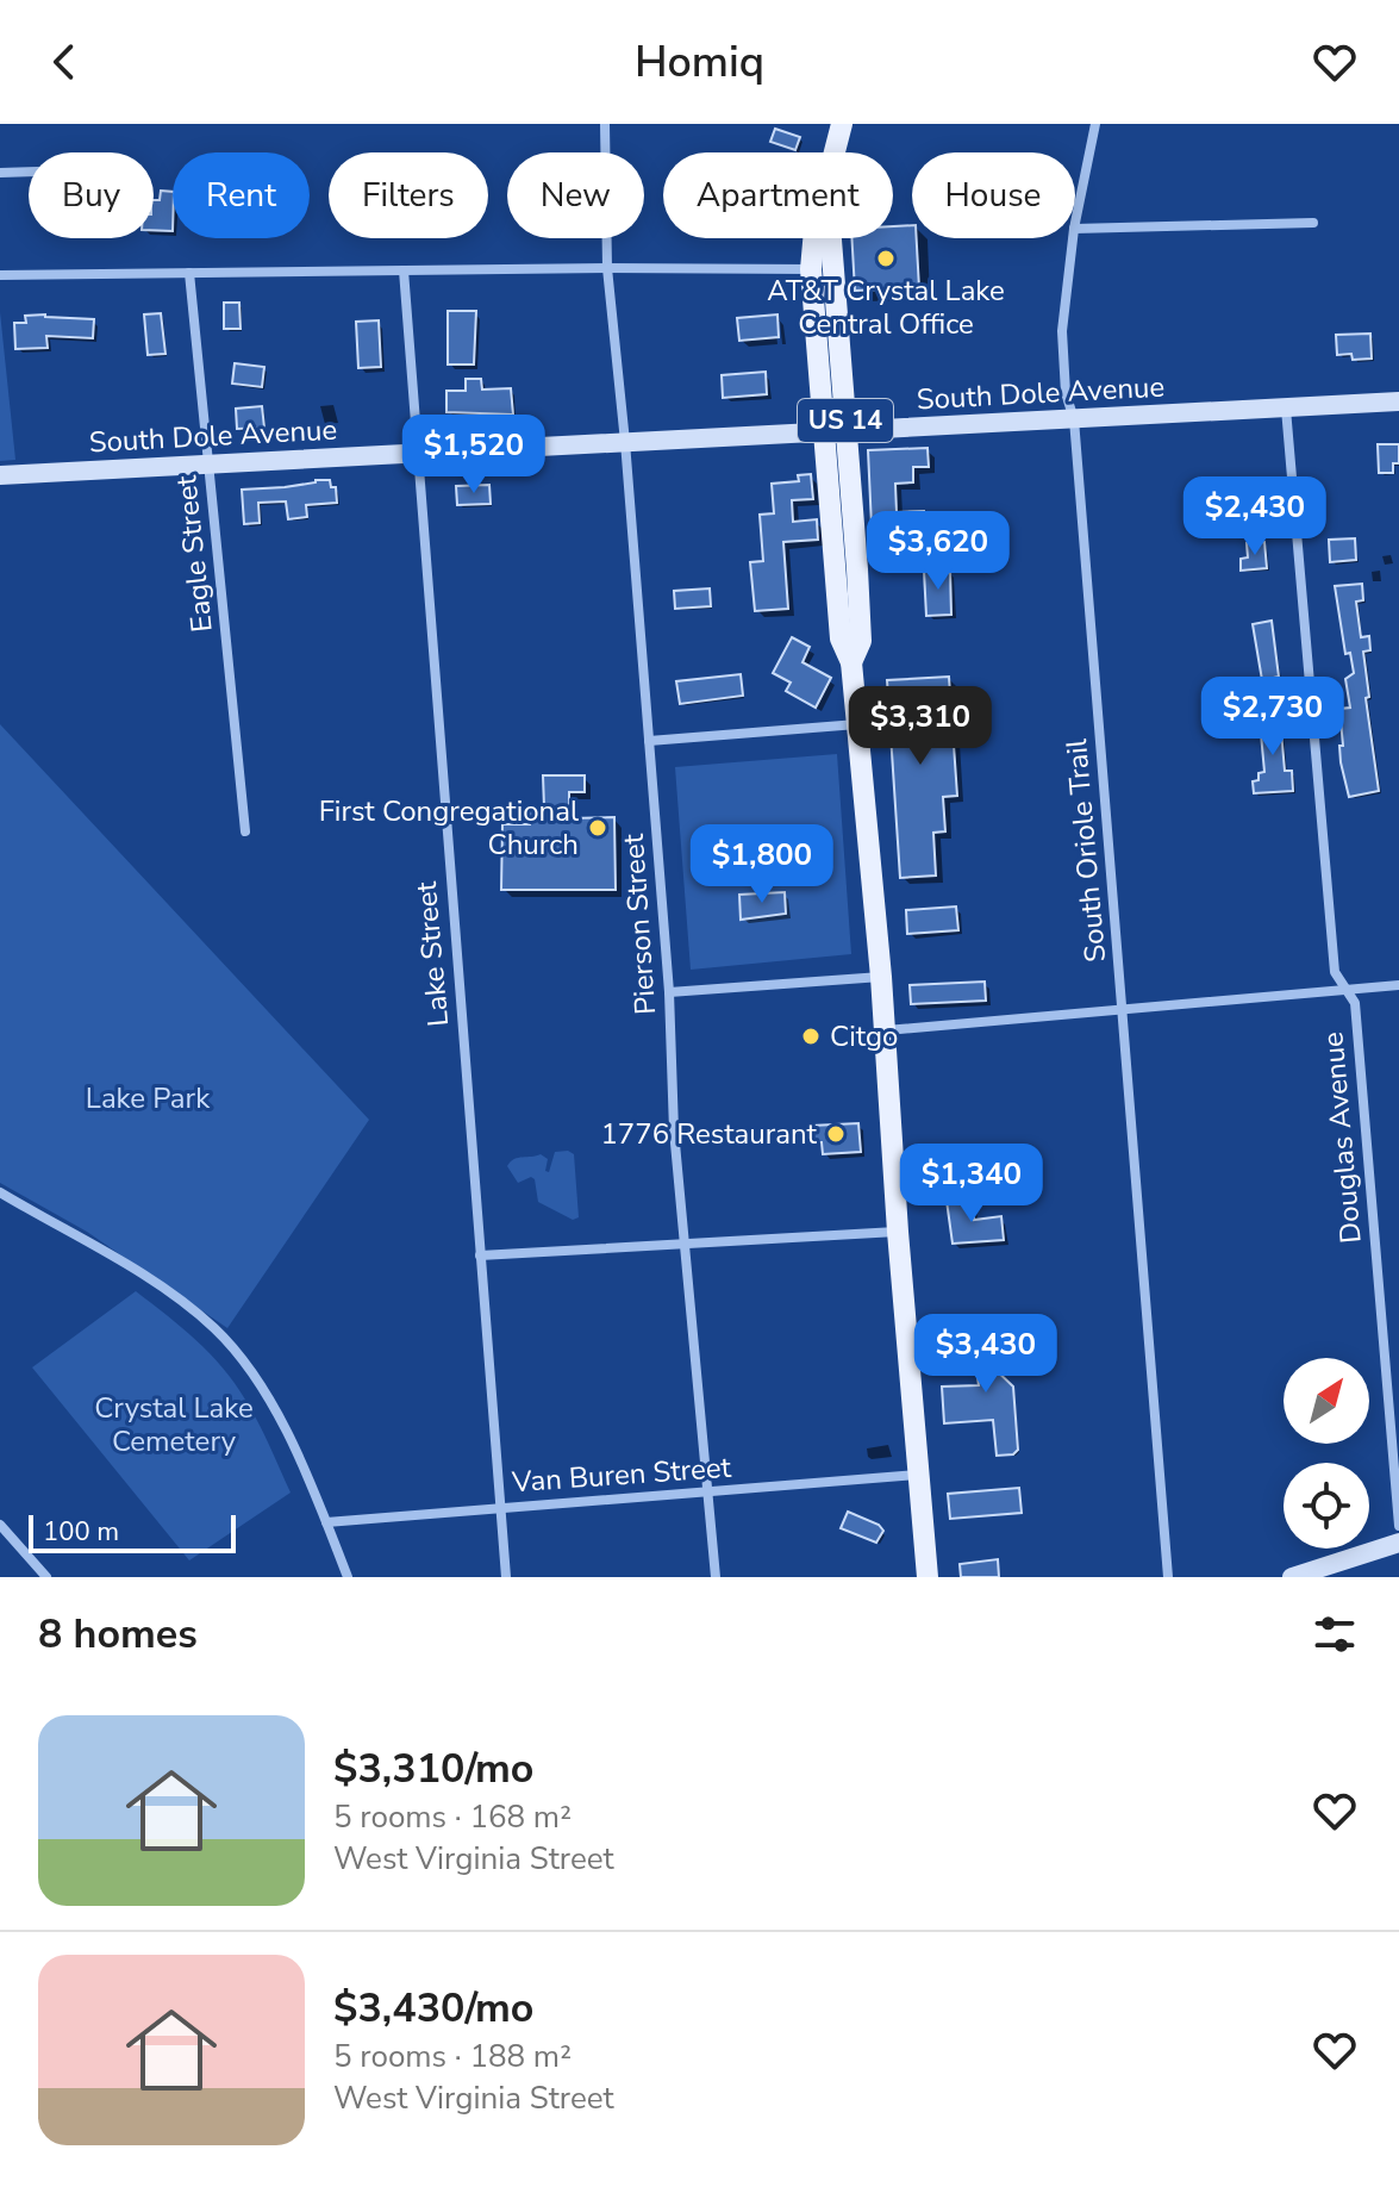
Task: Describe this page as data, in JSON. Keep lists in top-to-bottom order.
{
  "streets": {
    "main road": ["US 14"],
    "street": [
      "South Dole Avenue",
      "Eagle Street",
      "South Oriole Trail",
      "Pierson Street",
      "Lake Street",
      "Douglas Avenue",
      "Van Buren Street"
    ]
  },
  "crossings": [
    ["South Dole Avenue", "US 14"],
    ["South Dole Avenue", "Eagle Street"],
    ["South Dole Avenue", "South Oriole Trail"],
    ["South Dole Avenue", "Pierson Street"],
    ["South Dole Avenue", "Lake Street"],
    ["South Dole Avenue", "Douglas Avenue"],
    ["US 14", "Van Buren Street"],
    ["Pierson Street", "Van Buren Street"],
    ["Lake Street", "Van Buren Street"]
  ],
  "parks": ["Lake Park", "Crystal Lake Cemetery"],
  "places": [
    "AT&T Crystal Lake Central Office",
    "First Congregational Church",
    "Citgo",
    "1776 Restaurant"
  ],
  "scale_bar": "100 m",
  "north": "top right",
  "page": {
    "header": "Homiq",
    "chip": [
      "Buy",
      "Rent",
      "Filters",
      "New",
      "Apartment",
      "House"
    ],
    "price": [
      "$1,520",
      "$2,430",
      "$3,620",
      "$2,730",
      "$3,310",
      "$1,800",
      "$1,340",
      "$3,430"
    ],
    "scale": "100 m",
    "heading": "8 homes",
    "list": [
      {
        "name": "$3,310/mo",
        "note": "5 rooms · 168 m² · West Virginia Street"
      },
      {
        "name": "$3,430/mo",
        "note": "5 rooms · 188 m² · West Virginia Street"
      }
    ]
  }
}
